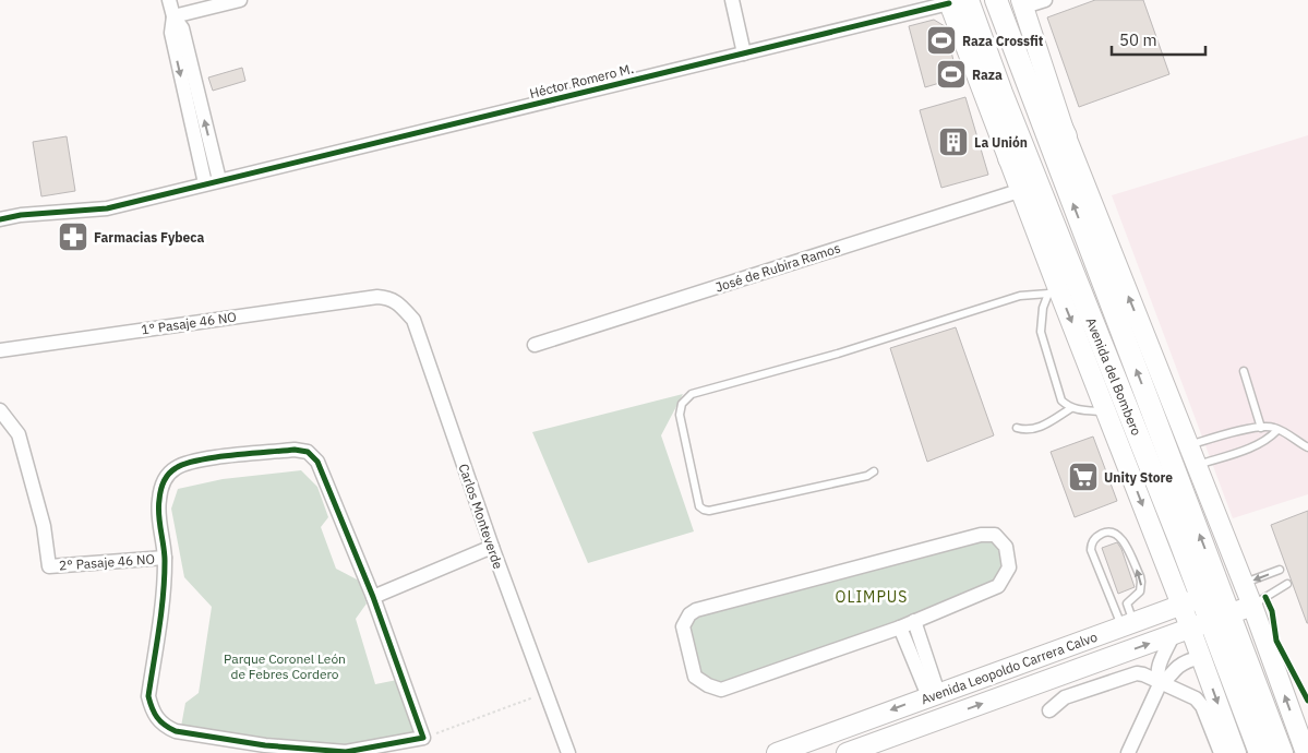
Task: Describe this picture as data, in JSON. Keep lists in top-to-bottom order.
{
  "streets": {
    "main road": ["Avenida del Bombero", "Avenida Leopoldo Carrera Calvo"],
    "street": [
      "Héctor Romero M.",
      "José de Rubira Ramos",
      "1° Pasaje 46 NO",
      "Carlos Monteverde",
      "2° Pasaje 46 NO"
    ]
  },
  "crossings": [
    ["Héctor Romero M.", "Avenida del Bombero"],
    ["José de Rubira Ramos", "Avenida del Bombero"],
    ["1° Pasaje 46 NO", "Carlos Monteverde"],
    ["Avenida del Bombero", "Avenida Leopoldo Carrera Calvo"]
  ],
  "districts": ["OLIMPUS"],
  "parks": ["Parque Coronel León de Febres Cordero"],
  "places": {
    "sports": ["Raza Crossfit", "Raza"],
    "building": ["La Unión"],
    "pharmacy": ["Farmacias Fybeca"],
    "supermarket": ["Unity Store"]
  },
  "scale_bar": "50 m"
}
